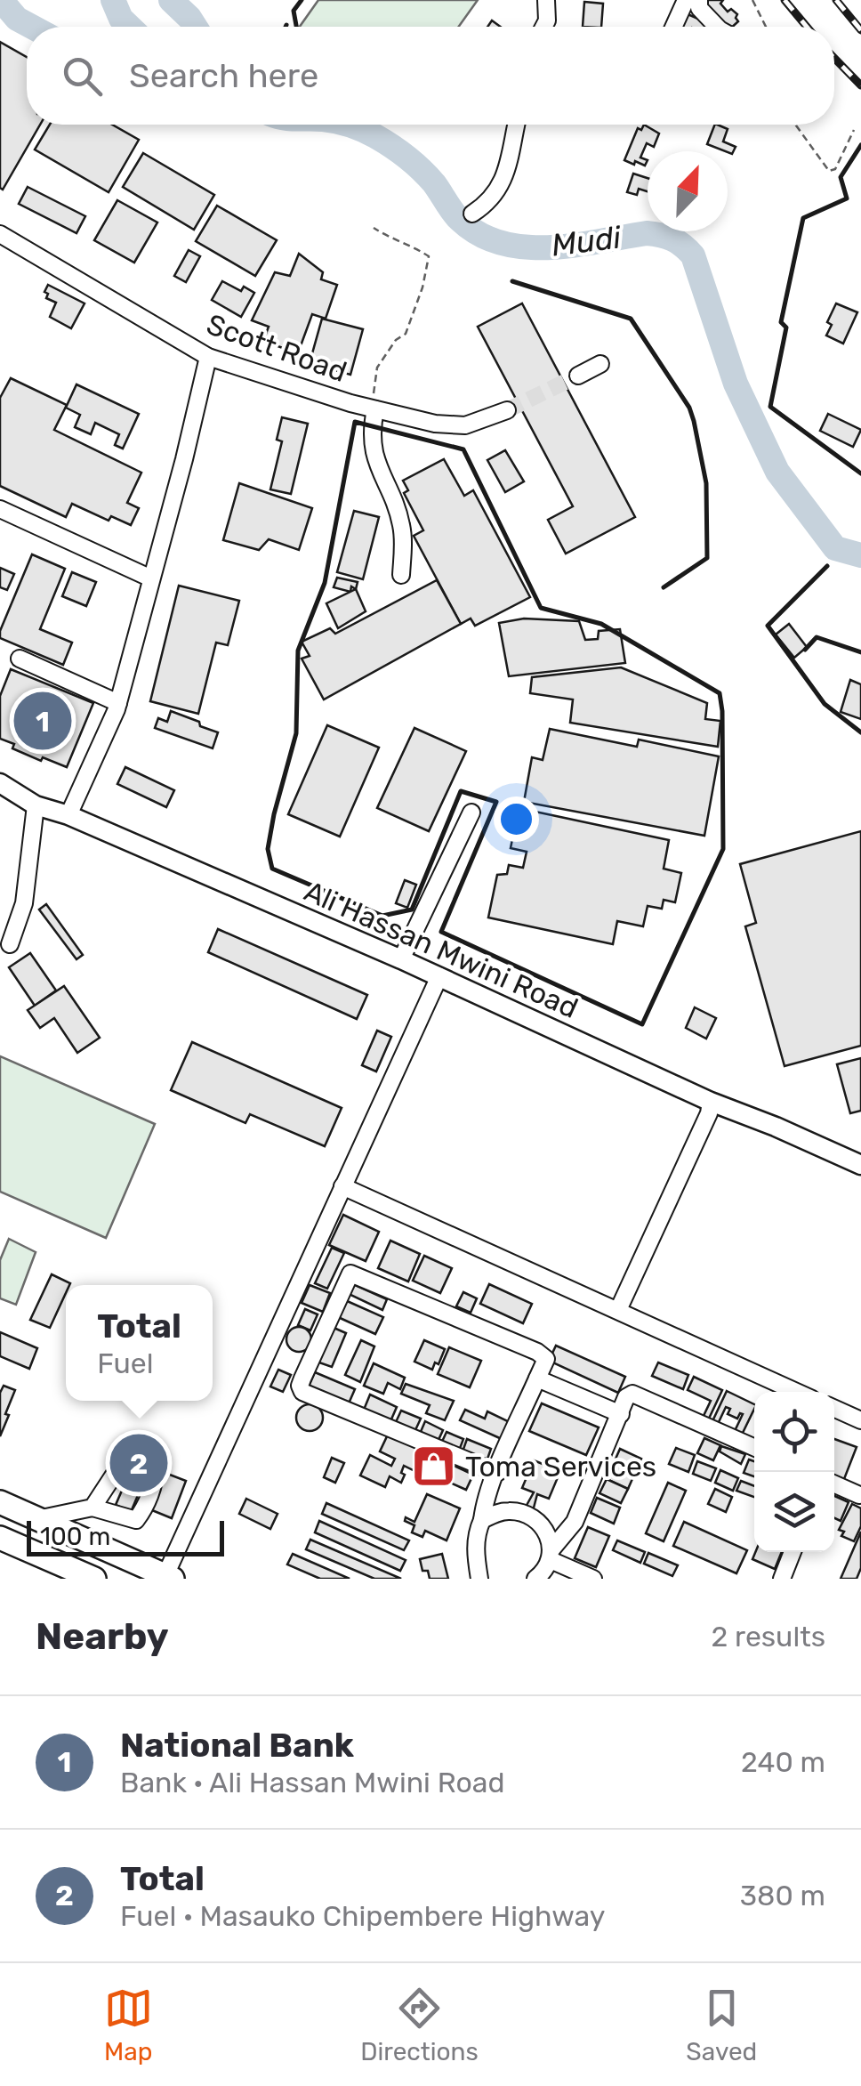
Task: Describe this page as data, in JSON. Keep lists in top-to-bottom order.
{
  "streets": {
    "main road": ["Ali Hassan Mwini Road"],
    "street": ["Scott Road"]
  },
  "water": ["Mudi"],
  "places": {
    "shop": ["Toma Services"]
  },
  "scale_bar": "100 m",
  "north": "top right",
  "page": {
    "search": "Search here",
    "pins": ["1", "2"],
    "popup": ["Total", "Fuel"],
    "scale": "100 m",
    "heading": ["Nearby", "2 results"],
    "list": [
      {
        "mark": "1",
        "name": "National Bank",
        "note": "Bank · Ali Hassan Mwini Road",
        "value": "240 m"
      },
      {
        "mark": "2",
        "name": "Total",
        "note": "Fuel · Masauko Chipembere Highway",
        "value": "380 m"
      }
    ],
    "nav": ["Map", "Directions", "Saved"]
  }
}
